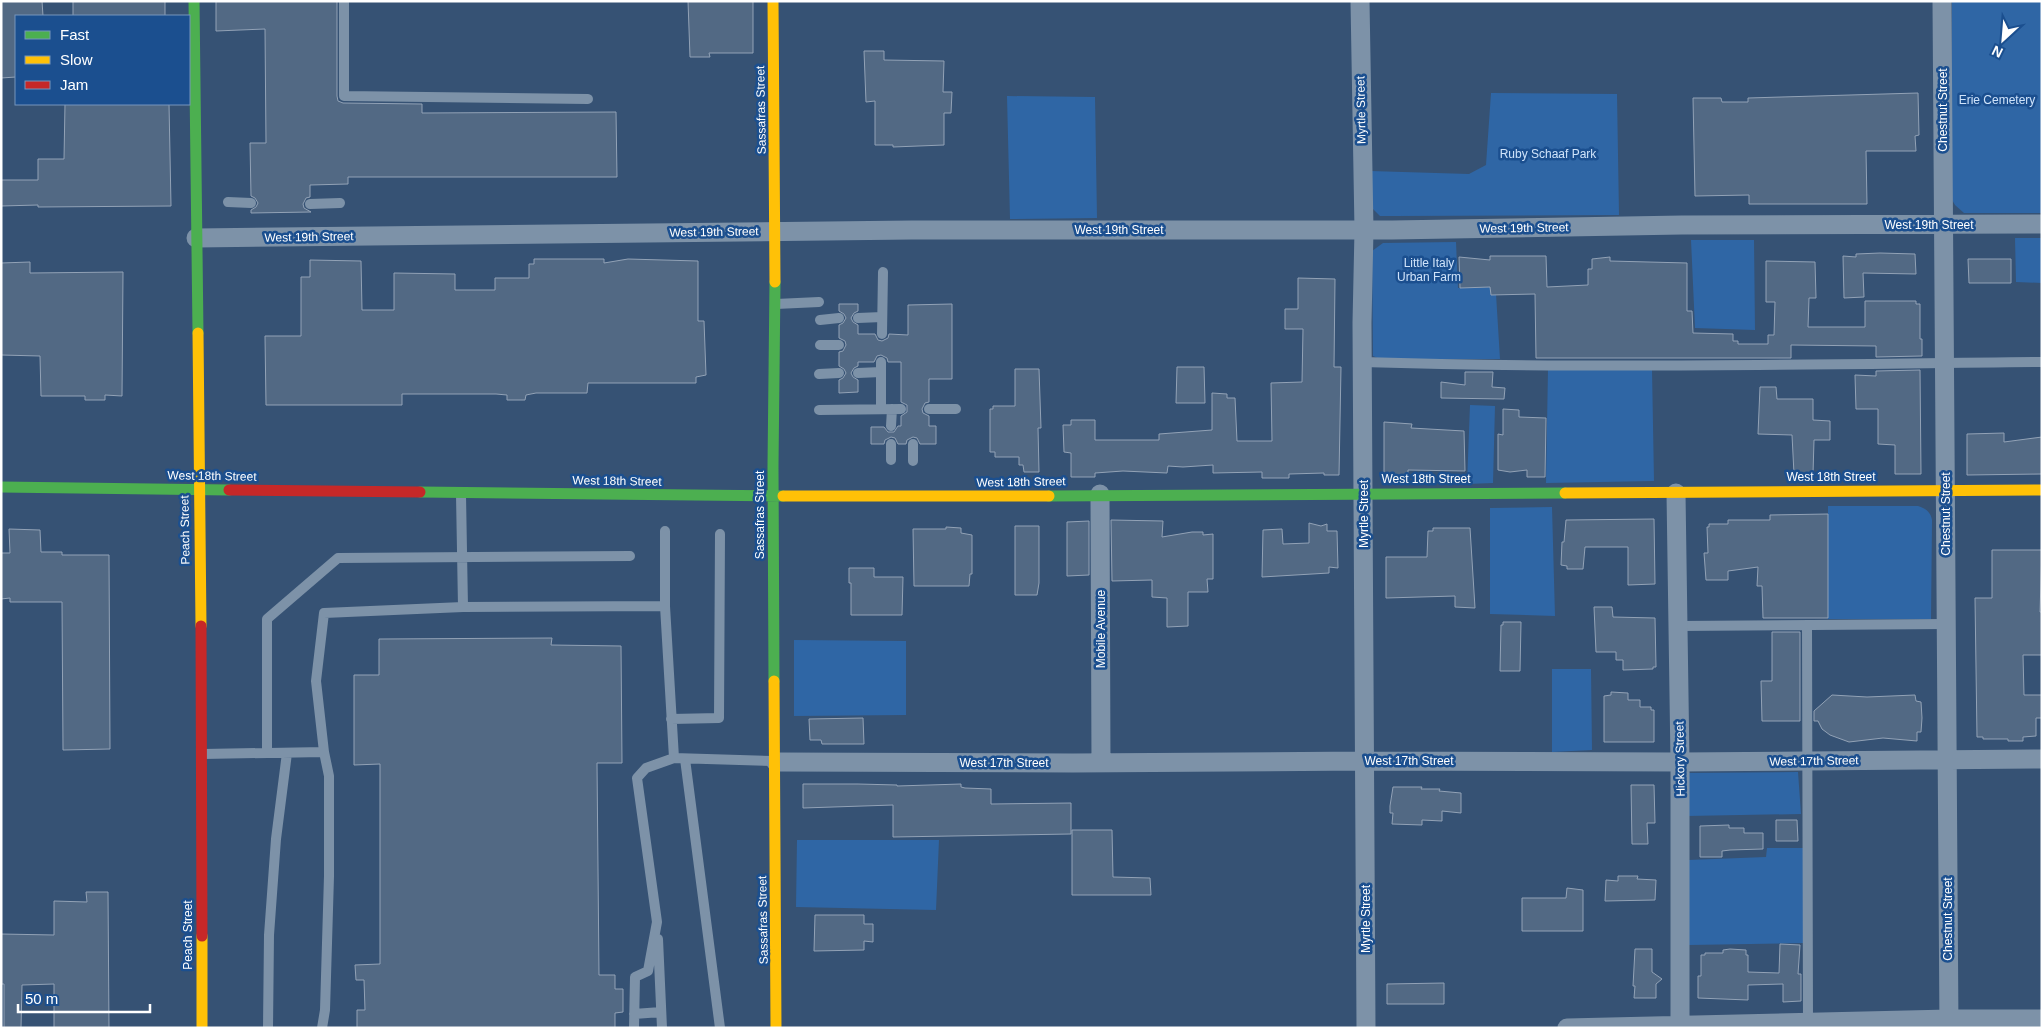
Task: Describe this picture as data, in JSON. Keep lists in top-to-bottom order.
{
  "streets": {
    "main road": ["Sassafras Street", "West 18th Street", "Peach Street"],
    "street": [
      "Myrtle Street",
      "Chestnut Street",
      "West 19th Street",
      "Mobile Avenue",
      "Hickory Street",
      "West 17th Street"
    ]
  },
  "crossings": [
    ["Sassafras Street", "West 19th Street"],
    ["Sassafras Street", "West 18th Street"],
    ["Sassafras Street", "West 17th Street"],
    ["Myrtle Street", "West 19th Street"],
    ["Myrtle Street", "West 18th Street"],
    ["Myrtle Street", "West 17th Street"],
    ["Chestnut Street", "West 19th Street"],
    ["Chestnut Street", "West 18th Street"],
    ["Chestnut Street", "West 17th Street"],
    ["West 19th Street", "Peach Street"],
    ["West 18th Street", "Peach Street"],
    ["West 18th Street", "Mobile Avenue"],
    ["West 18th Street", "Hickory Street"],
    ["Mobile Avenue", "West 17th Street"],
    ["Hickory Street", "West 17th Street"]
  ],
  "parks": ["Erie Cemetery", "Ruby Schaaf Park", "Little Italy Urban Farm"],
  "legend": ["Fast", "Slow", "Jam"],
  "scale_bar": "50 m",
  "north": "bottom left"
}
